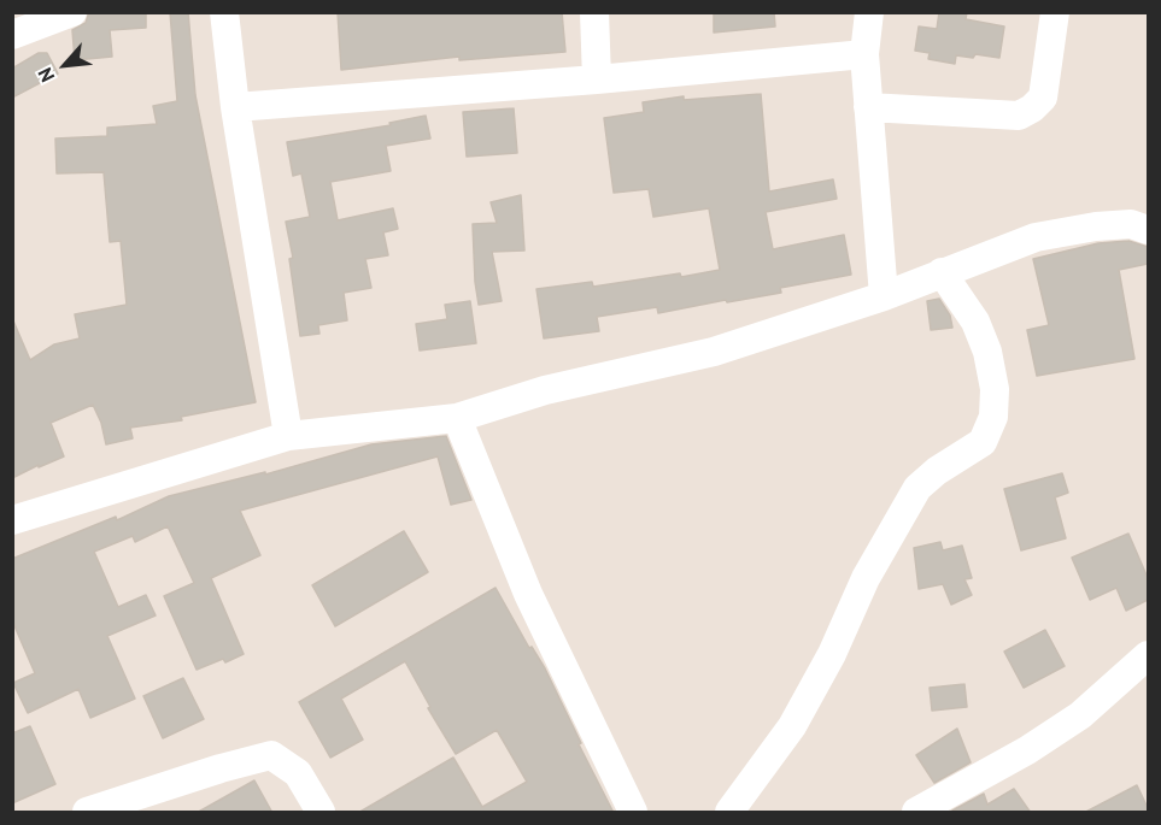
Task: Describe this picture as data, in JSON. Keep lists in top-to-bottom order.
{
  "north": "bottom left"
}
